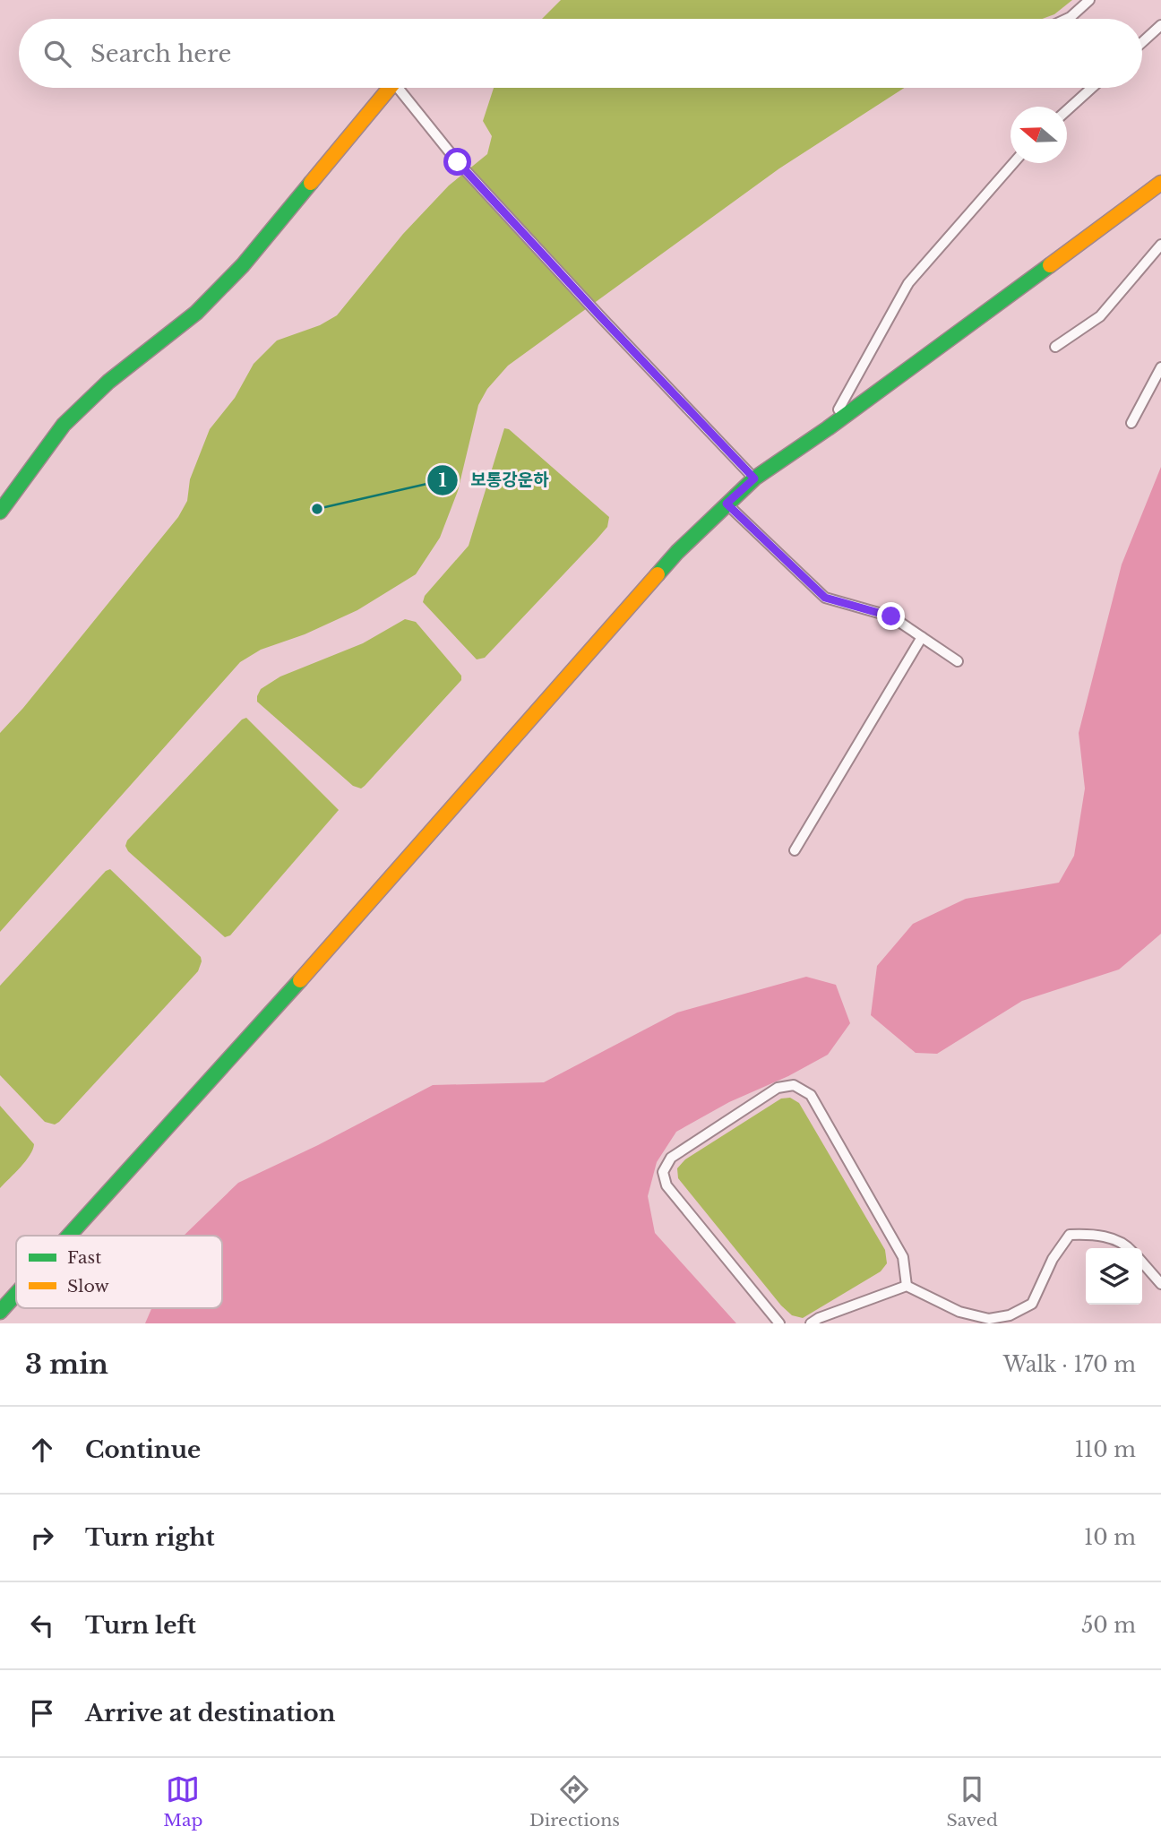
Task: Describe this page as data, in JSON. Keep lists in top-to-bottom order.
{
  "places": ["보통강운하"],
  "legend": ["Fast", "Slow"],
  "north": "left",
  "page": {
    "search": "Search here",
    "heading": ["3 min", "Walk · 170 m"],
    "list": [
      ["Continue", "110 m"],
      ["Turn right", "10 m"],
      ["Turn left", "50 m"],
      "Arrive at destination"
    ],
    "nav": ["Map", "Directions", "Saved"]
  }
}
